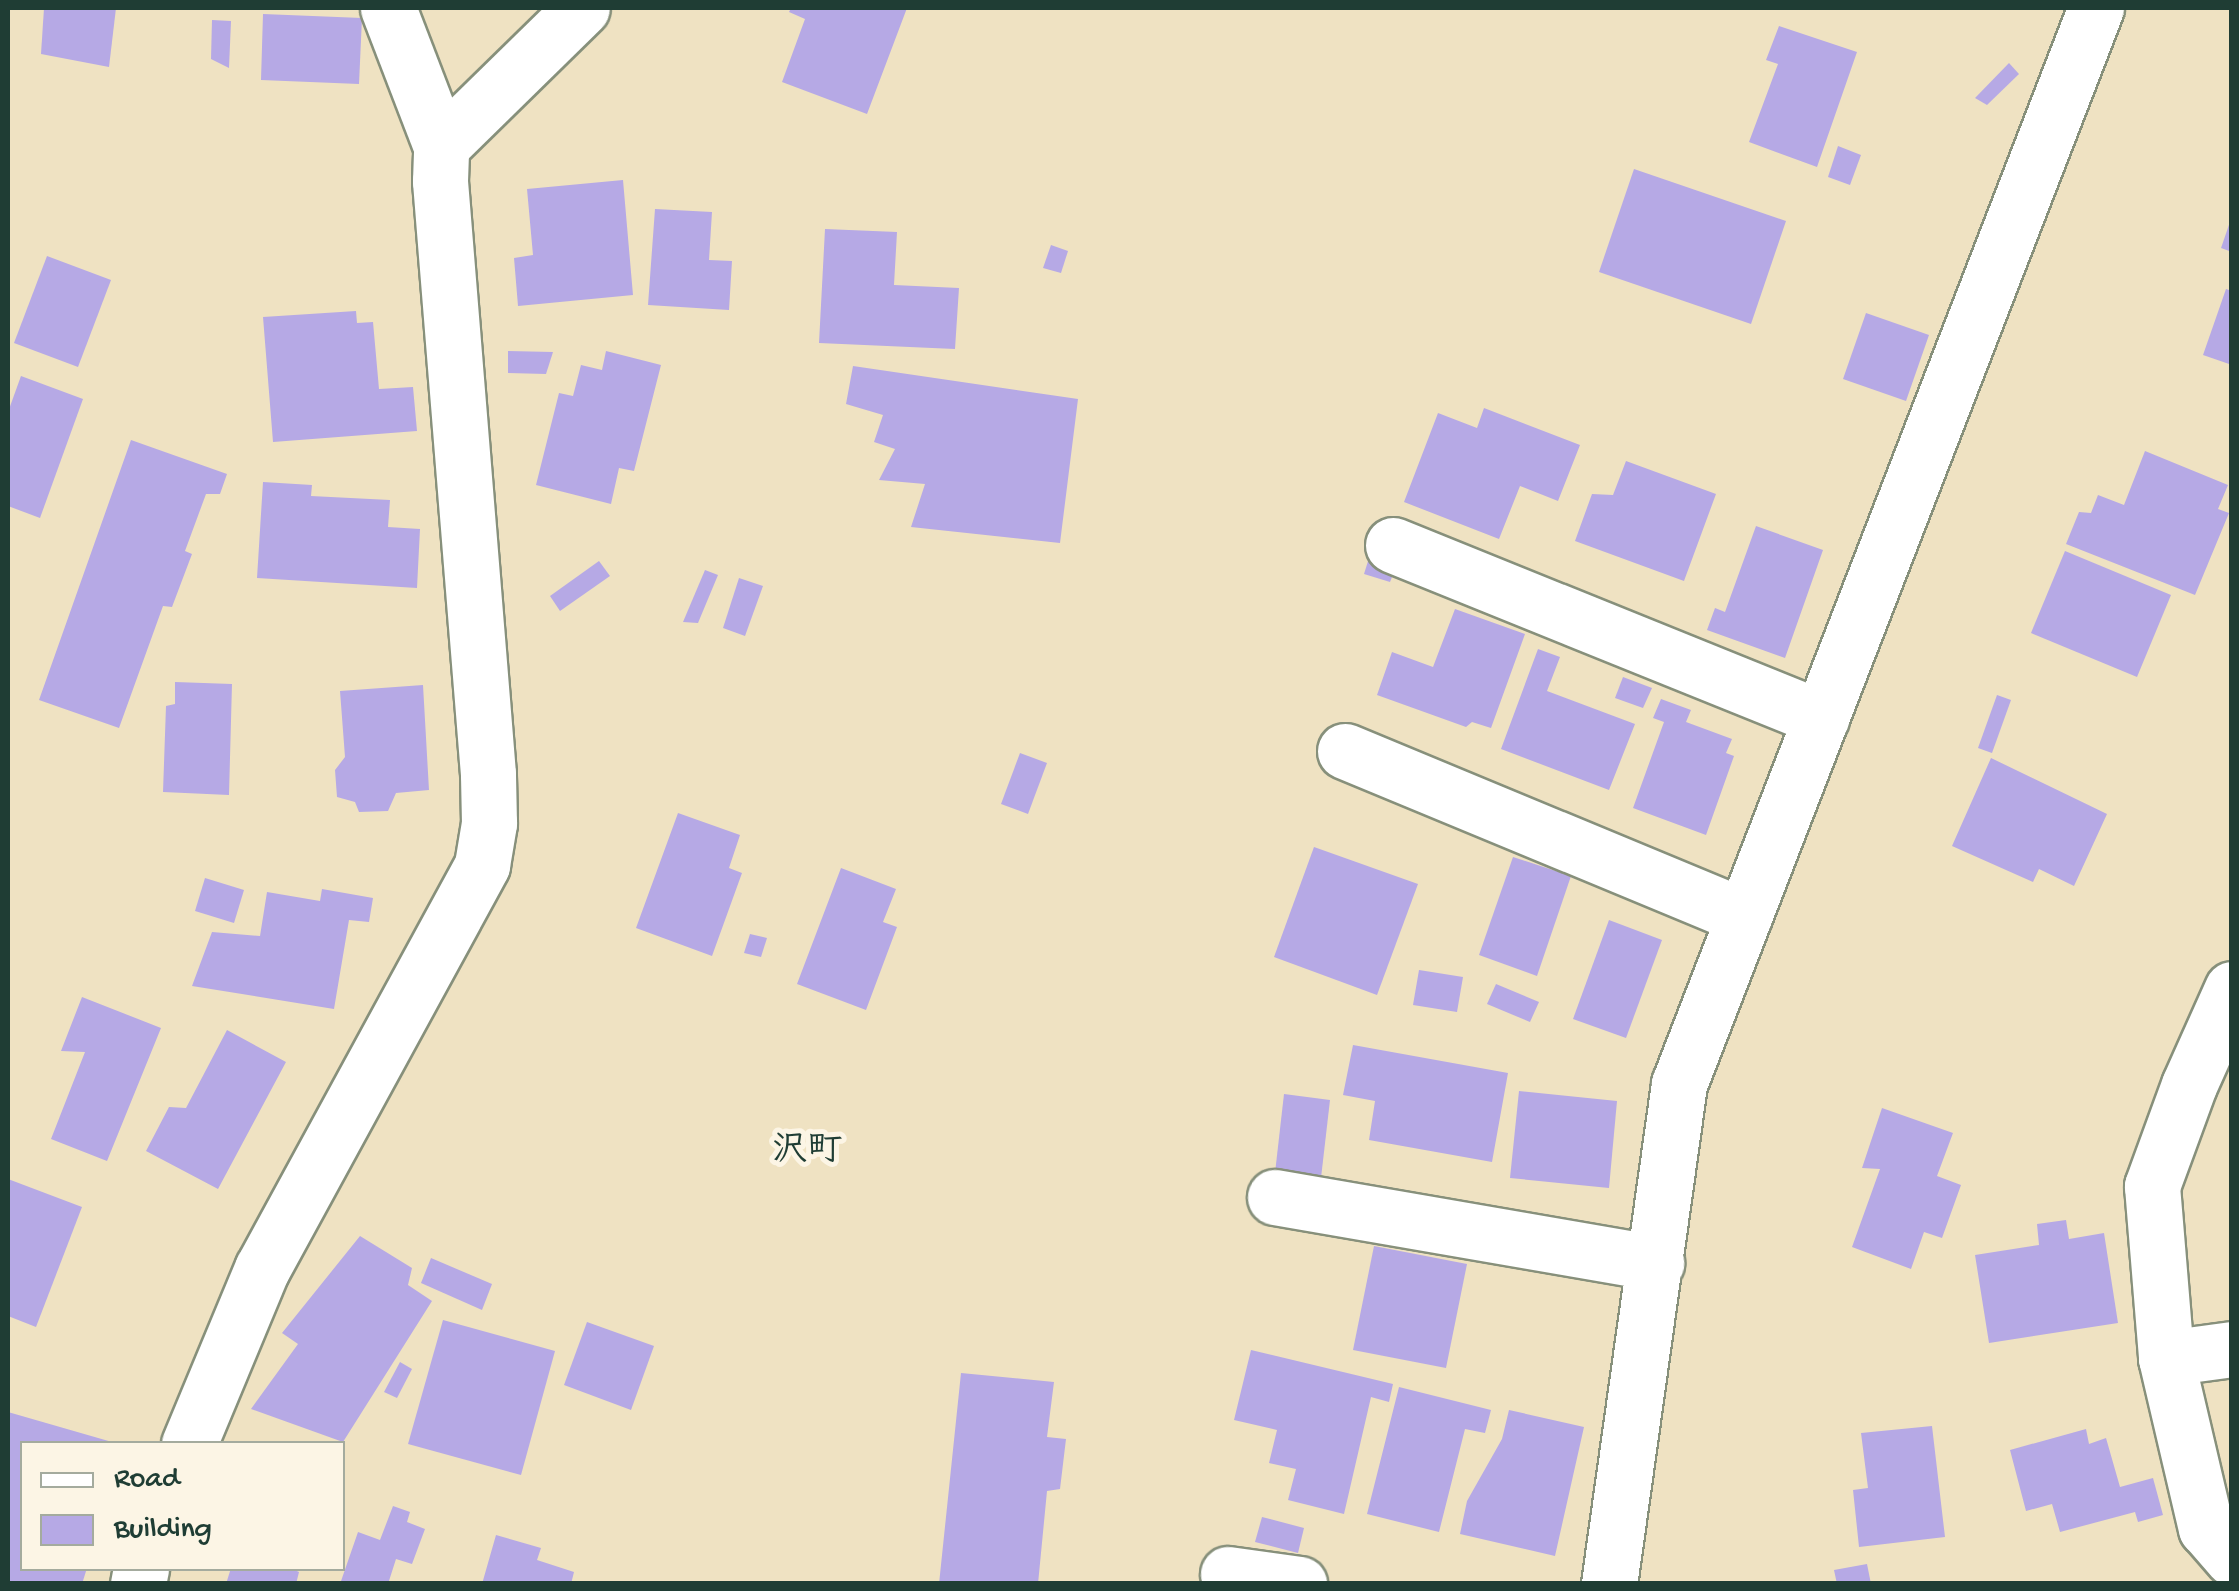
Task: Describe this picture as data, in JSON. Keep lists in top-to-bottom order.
{
  "districts": ["沢町"],
  "legend": ["Road", "Building"]
}
